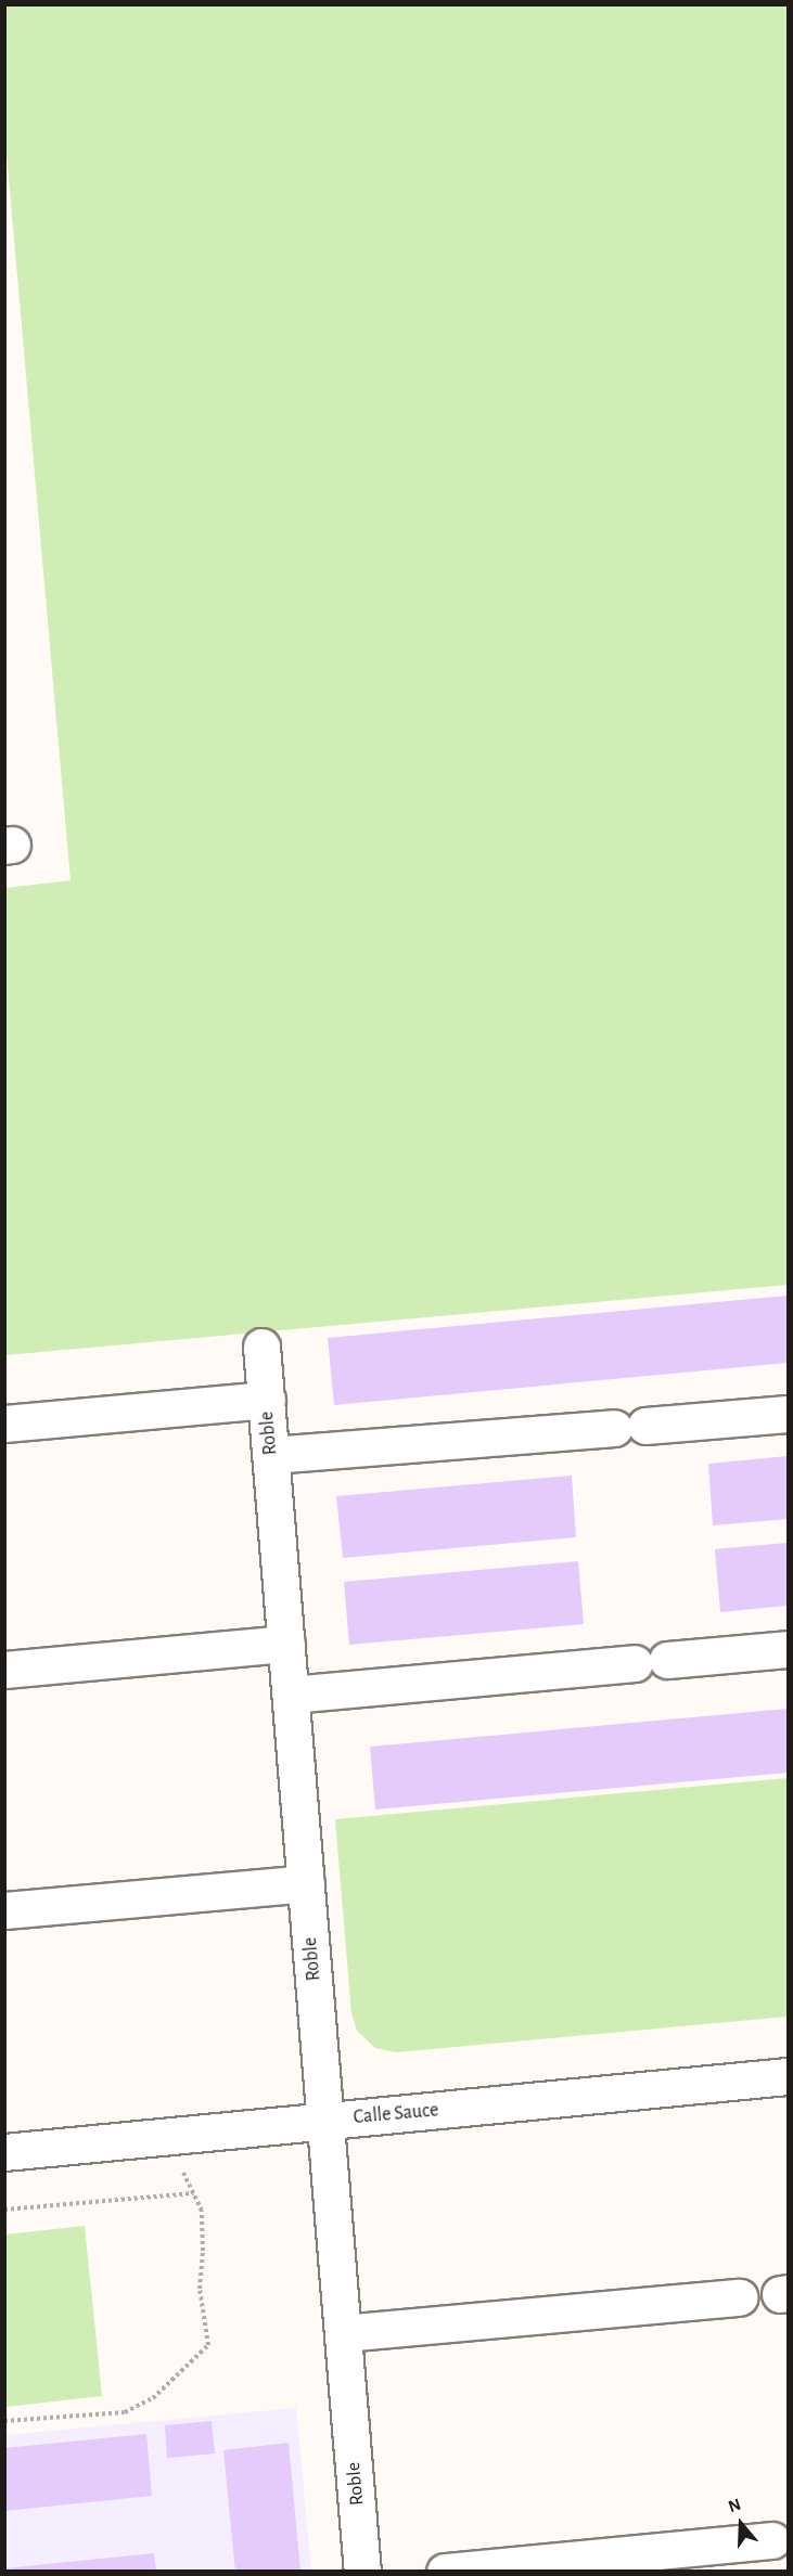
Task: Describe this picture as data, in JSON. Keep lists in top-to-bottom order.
{
  "streets": {
    "street": ["Roble", "Calle Sauce"]
  },
  "crossings": [
    ["Roble", "Calle Sauce"]
  ],
  "north": "top"
}
